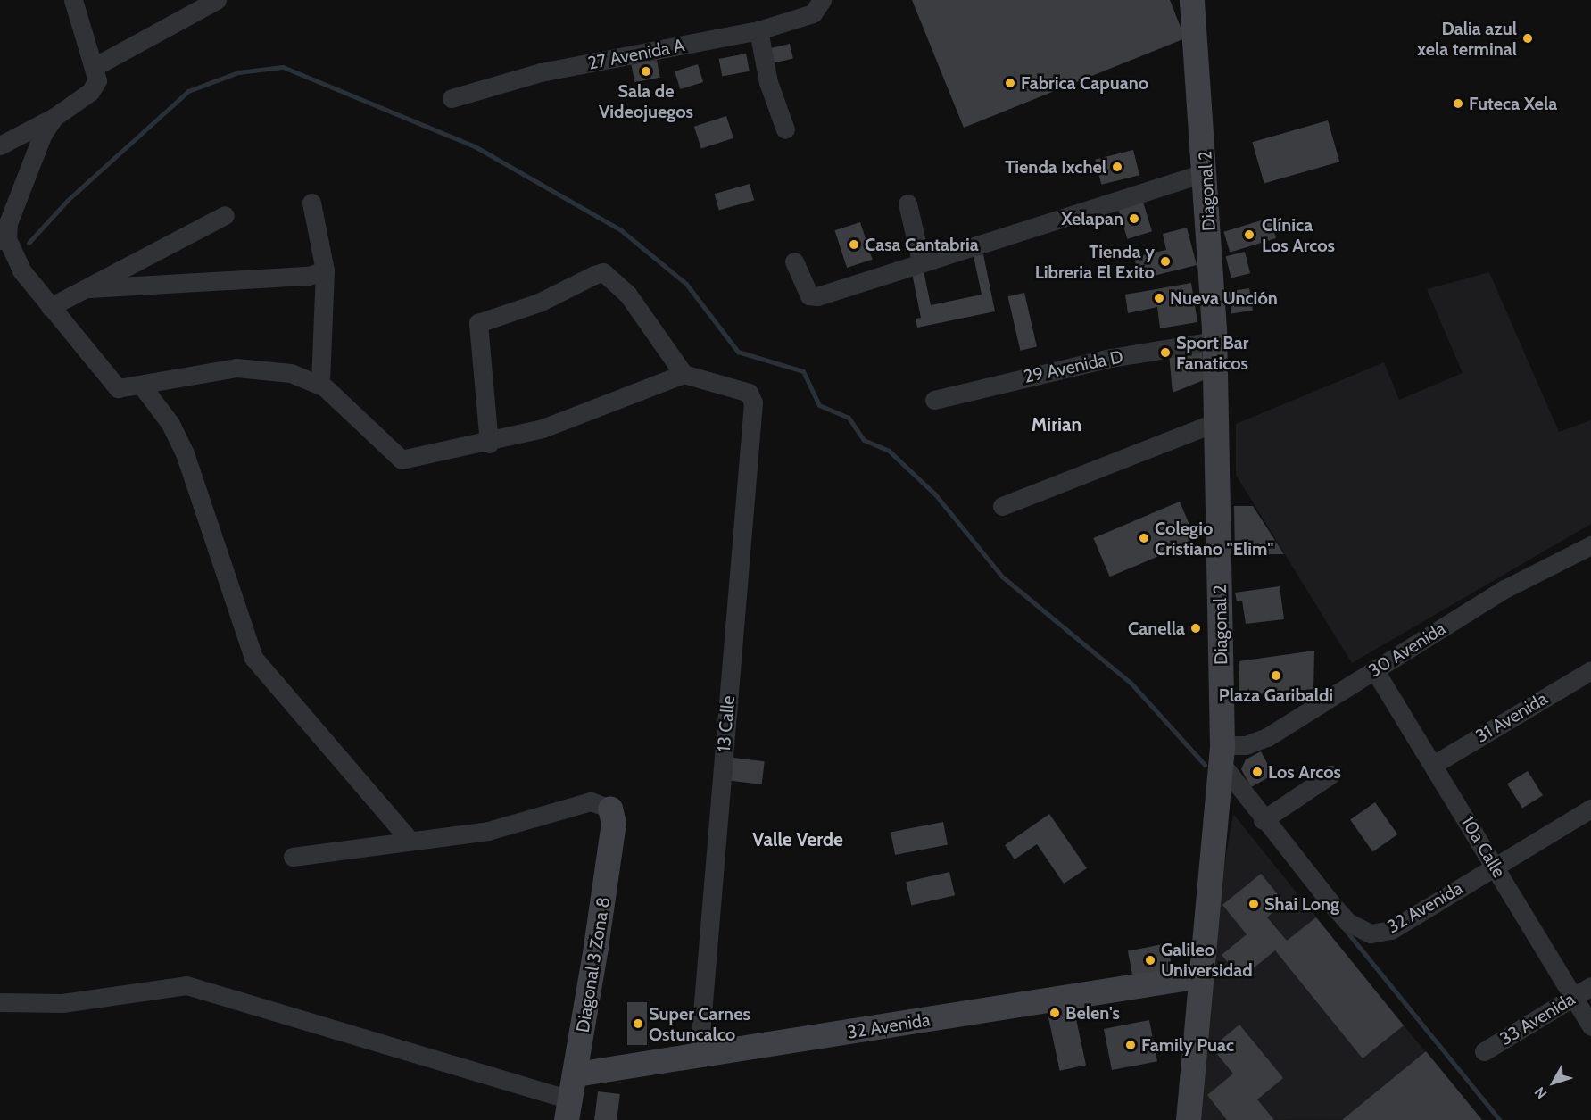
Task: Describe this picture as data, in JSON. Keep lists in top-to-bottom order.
{
  "streets": {
    "main road": ["Diagonal 2", "32 Avenida", "Diagonal 3 Zona 8"],
    "street": [
      "27 Avenida A",
      "29 Avenida D",
      "30 Avenida",
      "31 Avenida",
      "13 Calle",
      "10a Calle",
      "33 Avenida"
    ]
  },
  "crossings": [
    ["Diagonal 2", "29 Avenida D"],
    ["Diagonal 2", "30 Avenida"],
    ["Diagonal 2", "32 Avenida"],
    ["30 Avenida", "10a Calle"],
    ["30 Avenida", "32 Avenida"],
    ["31 Avenida", "10a Calle"],
    ["13 Calle", "32 Avenida"],
    ["10a Calle", "32 Avenida"],
    ["10a Calle", "33 Avenida"],
    ["32 Avenida", "Diagonal 3 Zona 8"]
  ],
  "districts": ["Mirian", "Valle Verde"],
  "places": [
    "Dalia azul xela terminal",
    "Sala de Videojuegos",
    "Fabrica Capuano",
    "Futeca Xela",
    "Tienda Ixchel",
    "Xelapan",
    "Clínica Los Arcos",
    "Casa Cantabria",
    "Tienda y Libreria El Exito",
    "Nueva Unción",
    "Sport Bar Fanaticos",
    "Colegio Cristiano \"Elim\"",
    "Canella",
    "Plaza Garibaldi",
    "Los Arcos",
    "Shai Long",
    "Galileo Universidad",
    "Belen's",
    "Super Carnes Ostuncalco",
    "Family Puac"
  ],
  "north": "bottom left"
}
